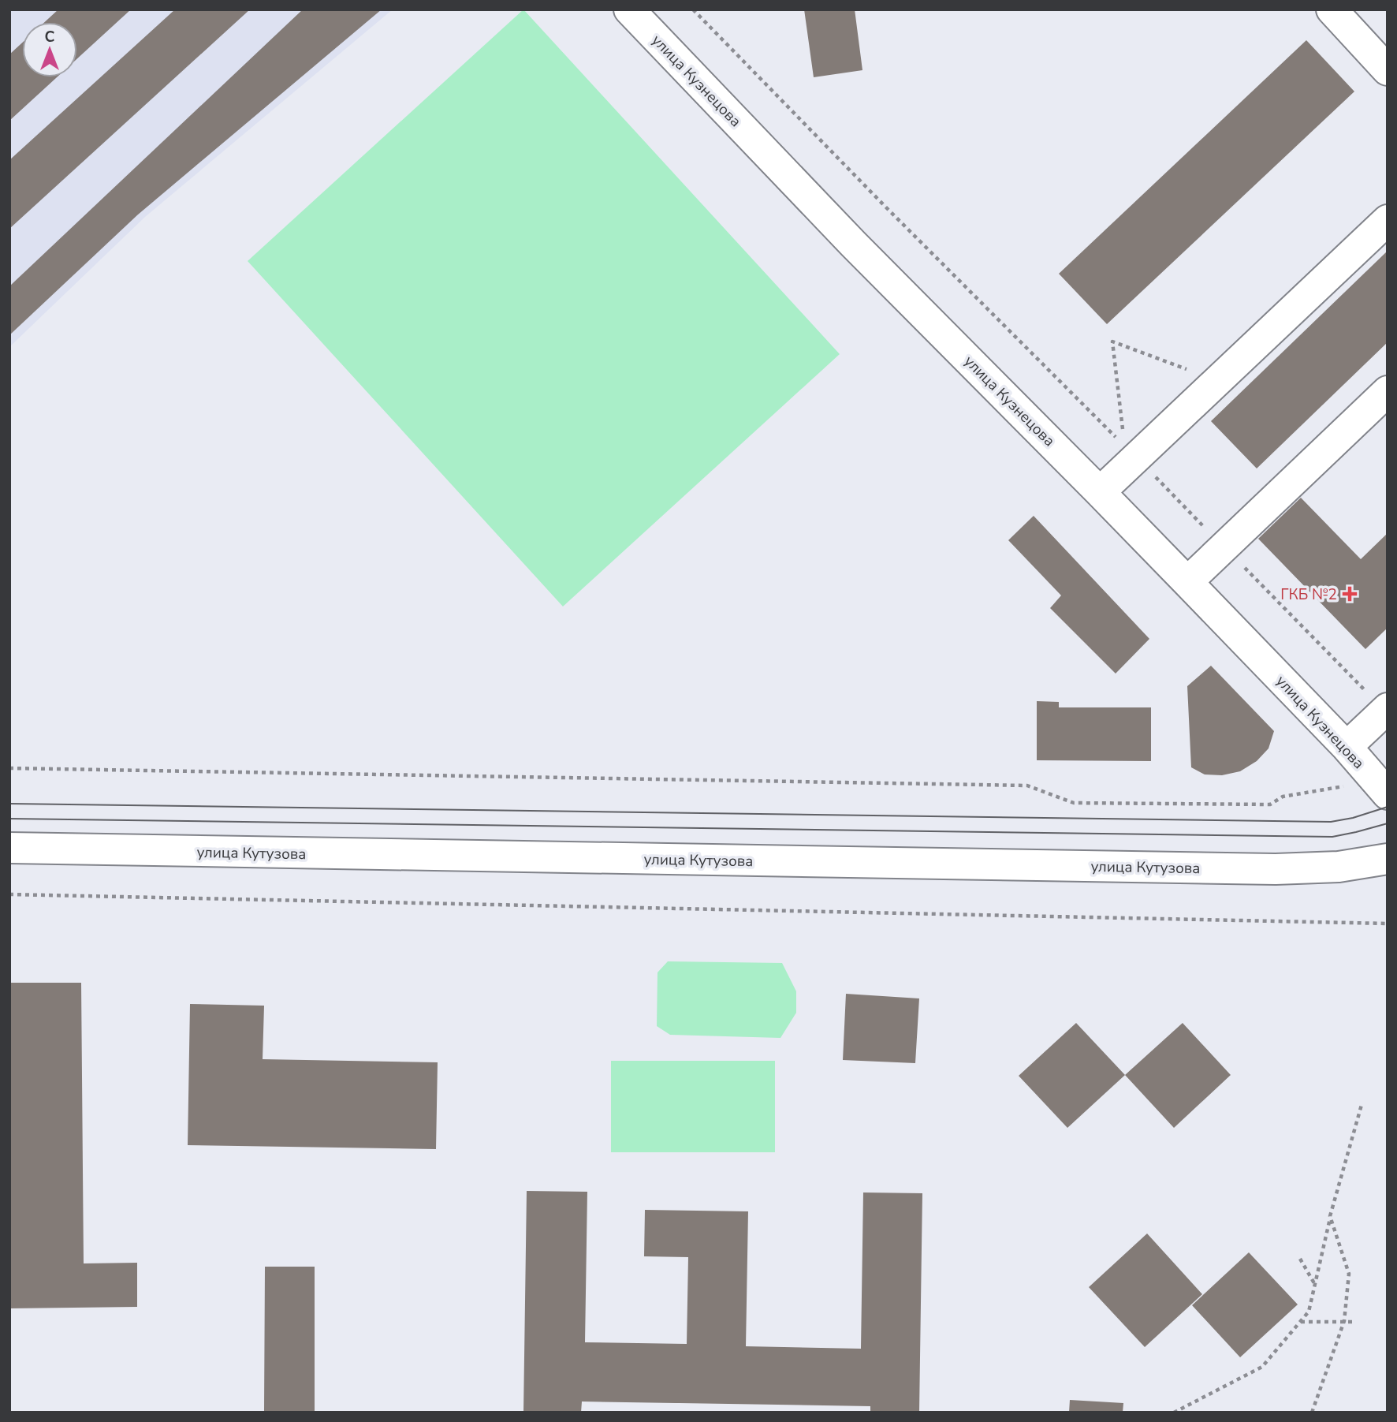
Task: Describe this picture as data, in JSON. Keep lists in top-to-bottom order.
{
  "streets": {
    "main road": ["улица Кузнецова", "улица Кутузова"]
  },
  "places": {
    "health": ["ГКБ №2"]
  },
  "north": "top"
}
